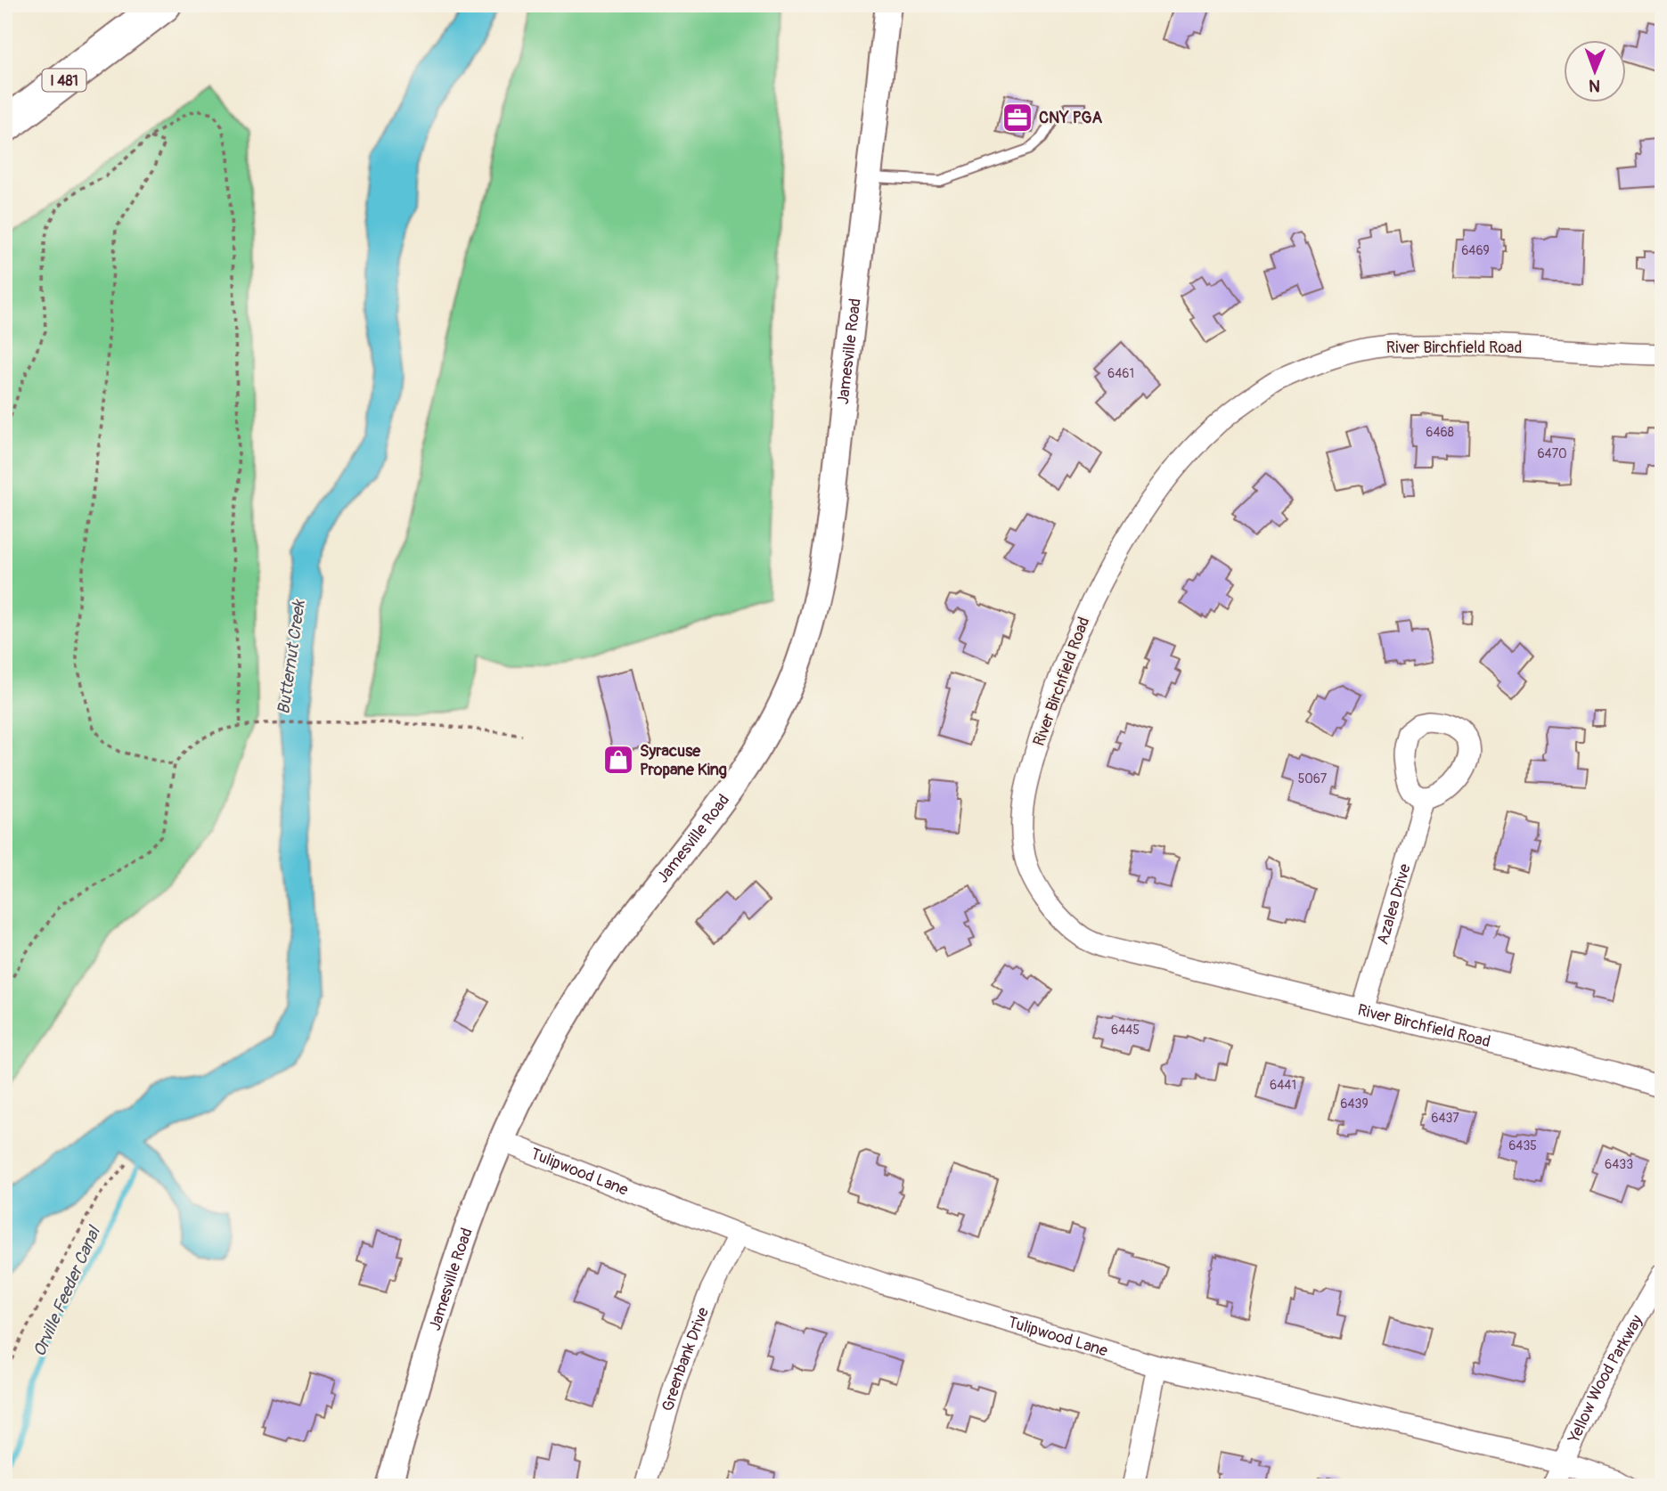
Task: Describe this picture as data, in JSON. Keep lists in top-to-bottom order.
{
  "streets": {
    "highway": ["I 481"],
    "street": [
      "River Birchfield Road",
      "Jamesville Road",
      "Azalea Drive",
      "Tulipwood Lane",
      "Greenbank Drive",
      "Yellow Wood Parkway"
    ]
  },
  "crossings": [
    ["River Birchfield Road", "Azalea Drive"],
    ["Jamesville Road", "Tulipwood Lane"],
    ["Tulipwood Lane", "Greenbank Drive"],
    ["Tulipwood Lane", "Yellow Wood Parkway"]
  ],
  "water": ["Butternut Creek", "Orville Feeder Canal"],
  "places": {
    "office": ["CNY PGA"],
    "shop": ["Syracuse Propane King"]
  },
  "house_numbers": [
    "6469",
    "6461",
    "6468",
    "6470",
    "5067",
    "6445",
    "6441",
    "6439",
    "6437",
    "6435",
    "6433"
  ],
  "north": "bottom"
}
